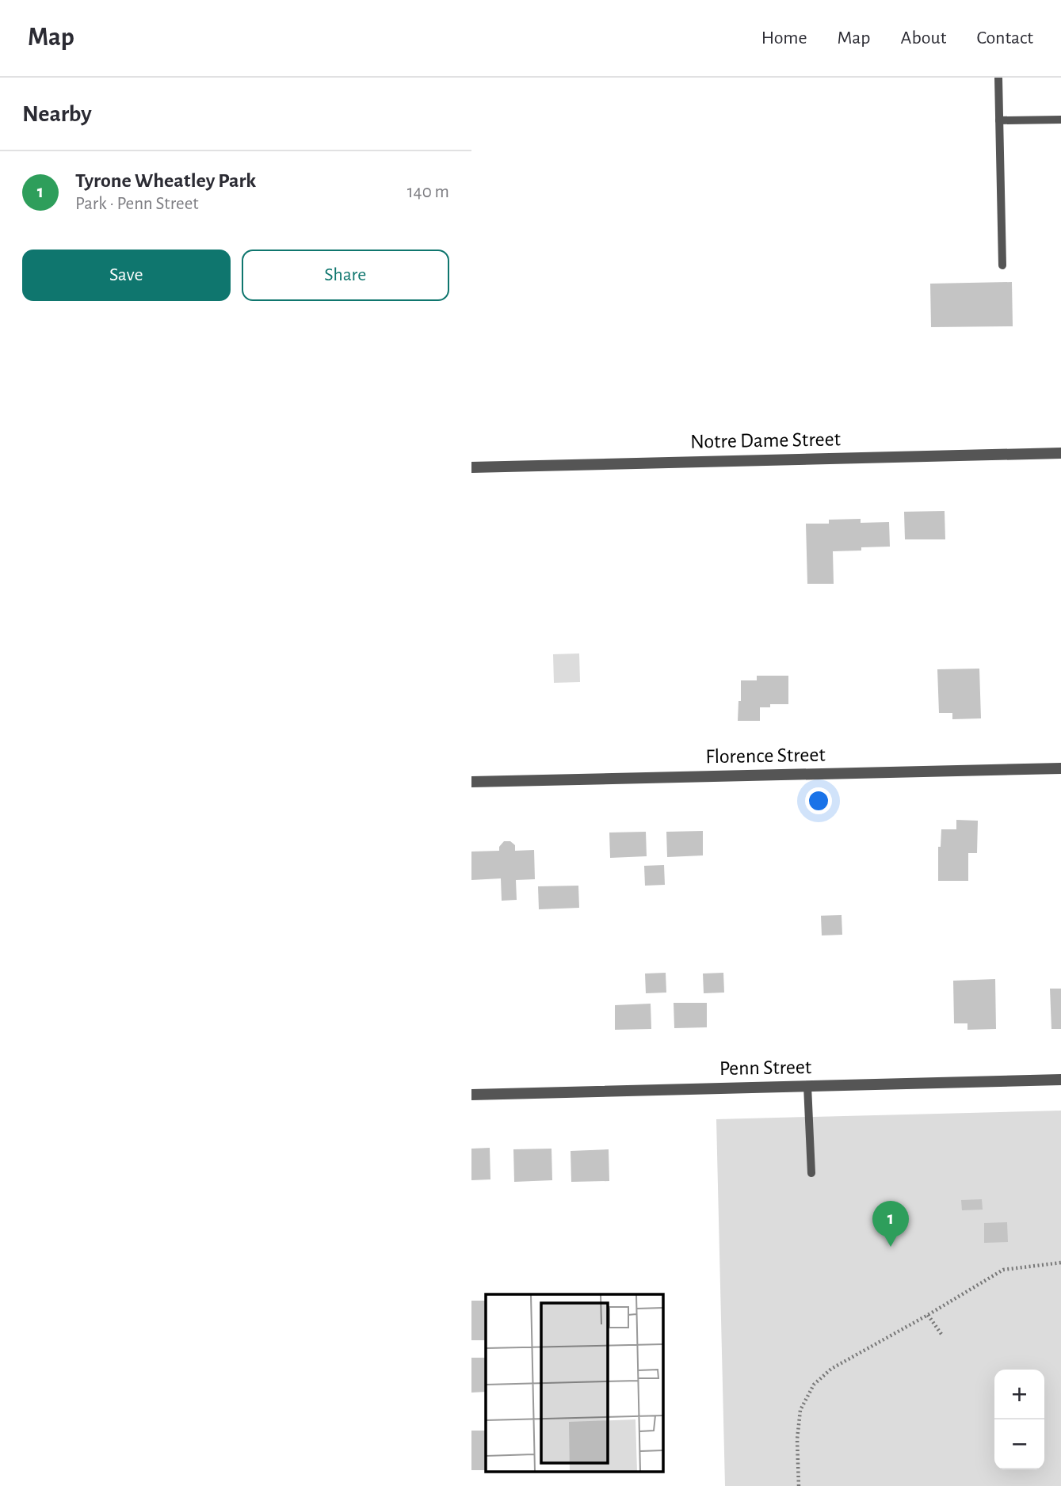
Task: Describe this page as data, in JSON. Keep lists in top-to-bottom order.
{
  "streets": {
    "street": ["Notre Dame Street", "Florence Street", "Penn Street"]
  },
  "page": {
    "header": "Map",
    "nav": [
      "Home",
      "Map",
      "About",
      "Contact"
    ],
    "heading": "Nearby",
    "list": [
      {
        "mark": "1",
        "name": "Tyrone Wheatley Park",
        "note": "Park · Penn Street",
        "value": "140 m"
      }
    ],
    "buttons": ["Save", "Share"],
    "pins": "1",
    "map_buttons": ["+", "−"]
  }
}
